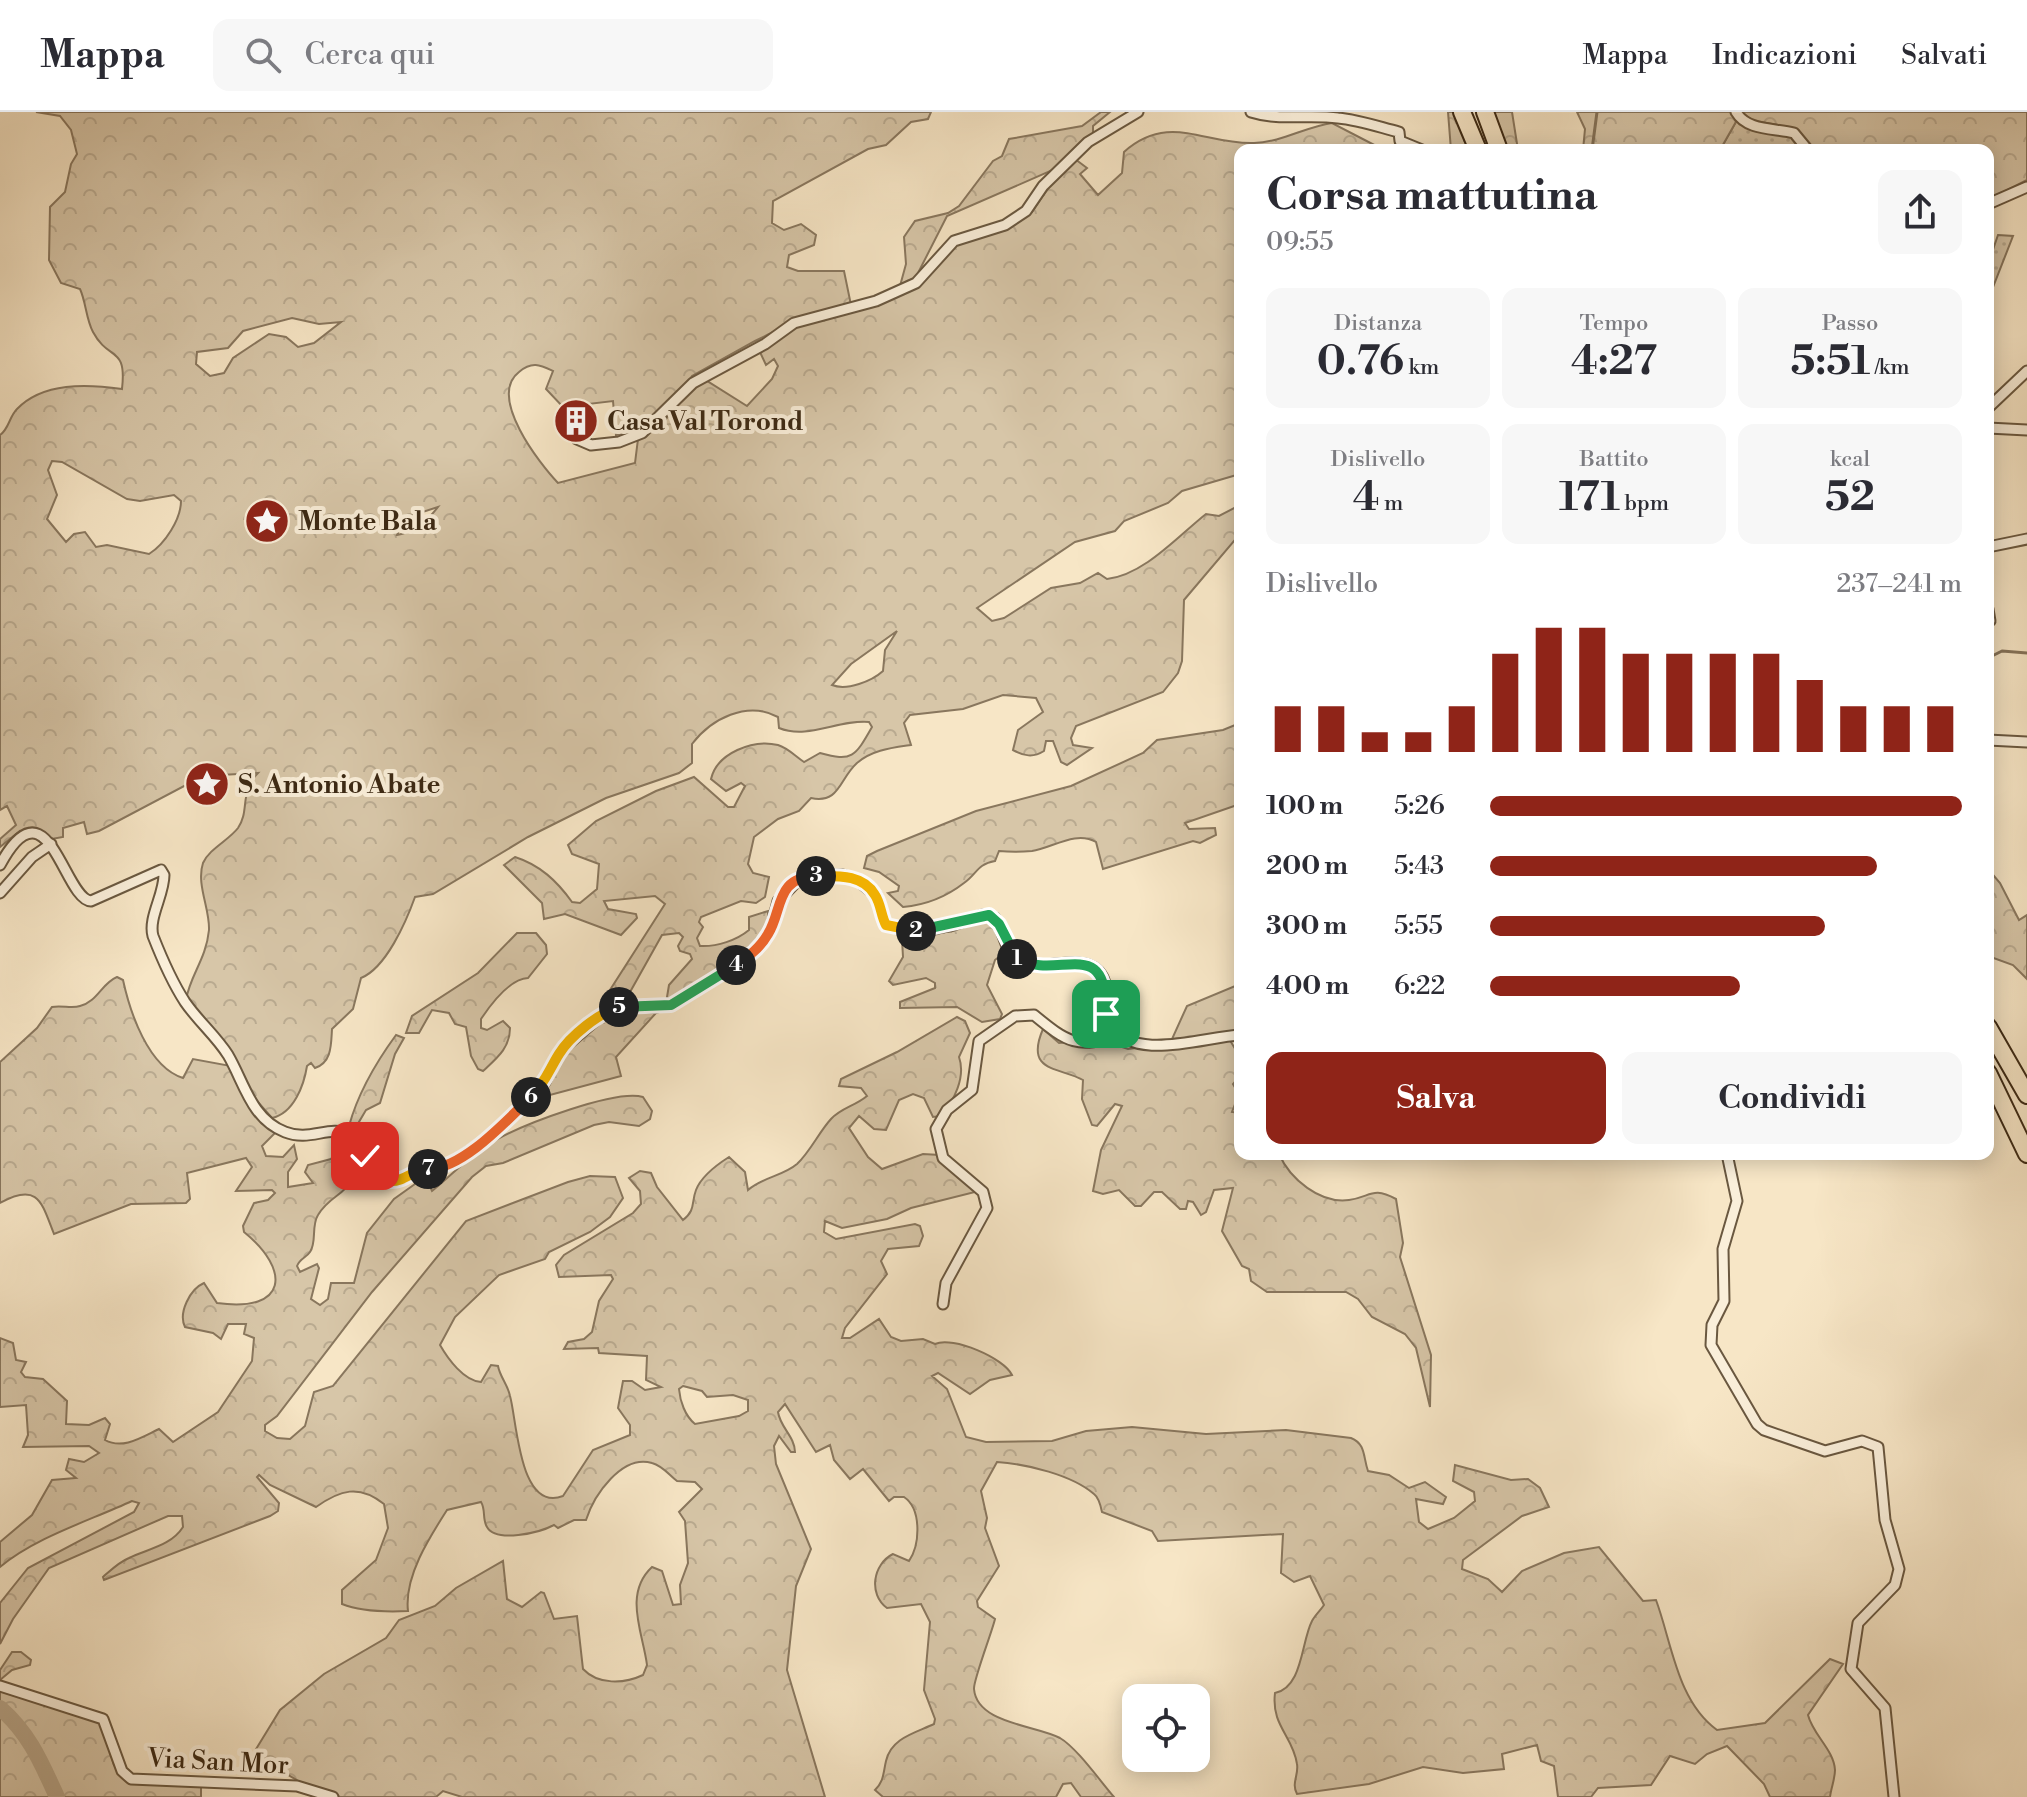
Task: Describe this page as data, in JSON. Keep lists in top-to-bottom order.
{
  "streets": {
    "street": ["Via San Mor"]
  },
  "places": {
    "building": ["Casa Val Torond"],
    "place": ["Monte Bala", "S. Antonio Abate"]
  },
  "page": {
    "header": "Mappa",
    "search": "Cerca qui",
    "nav": ["Mappa", "Indicazioni", "Salvati"],
    "heading": ["Corsa mattutina", "09:55"],
    "stats": [
      ["Distanza", "0.76 km"],
      ["Tempo", "4:27"],
      ["Passo", "5:51 /km"],
      ["Dislivello", "4 m"],
      ["Battito", "171 bpm"],
      ["kcal", "52"]
    ],
    "chart": ["Dislivello", "237–241 m"],
    "list": [
      {
        "name": "100 m",
        "note": "5:26"
      },
      {
        "name": "200 m",
        "note": "5:43"
      },
      {
        "name": "300 m",
        "note": "5:55"
      },
      {
        "name": "400 m",
        "note": "6:22"
      }
    ],
    "pins": [
      "3",
      "2",
      "1",
      "4",
      "5",
      "6",
      "7"
    ],
    "buttons": ["Salva", "Condividi"]
  }
}
